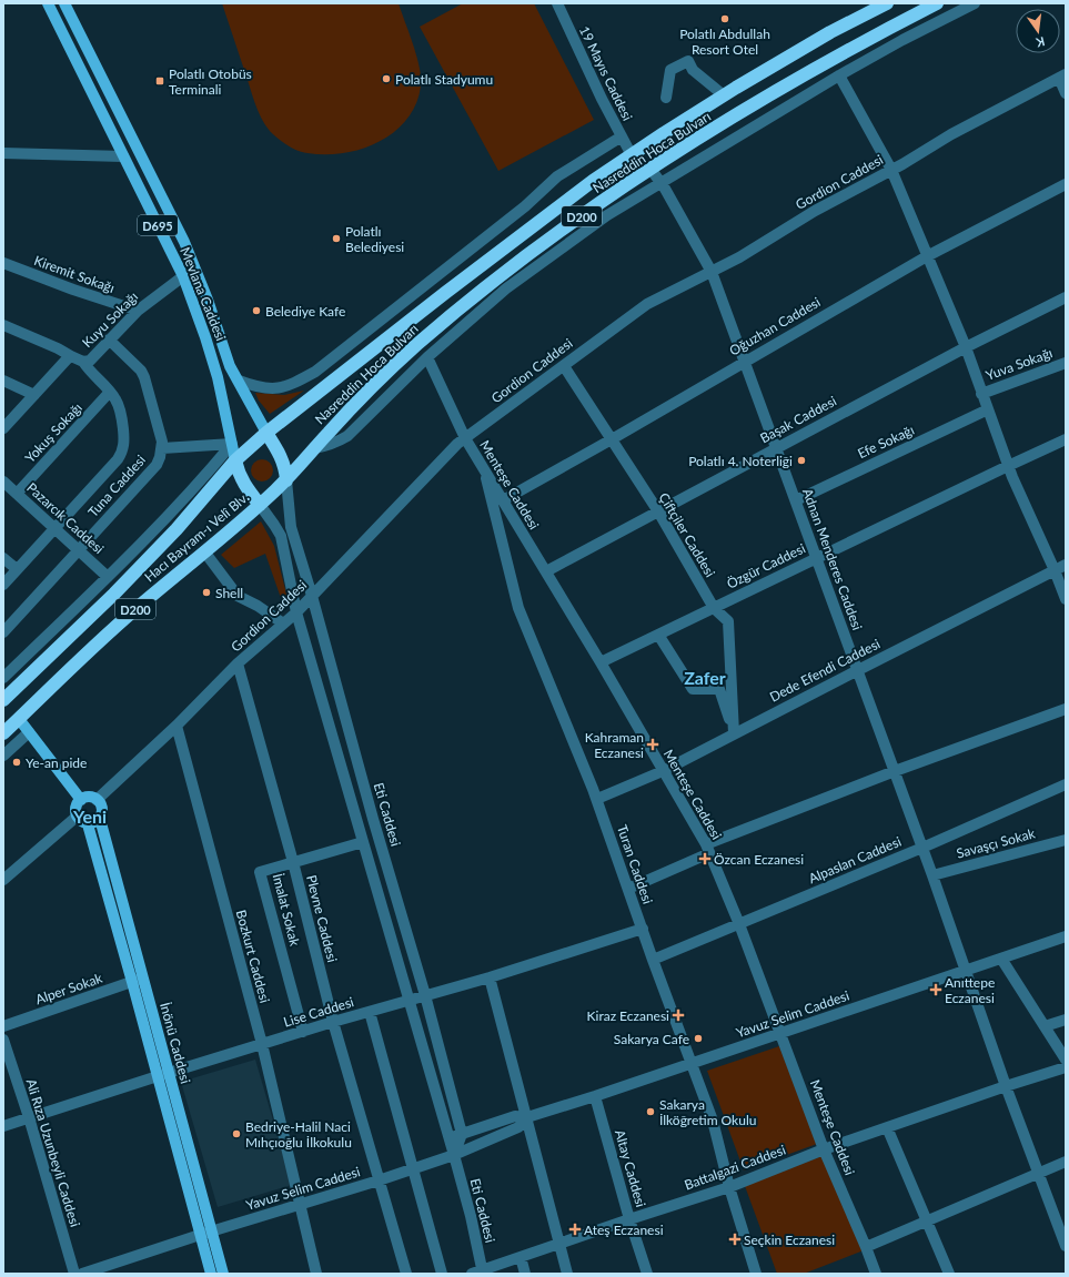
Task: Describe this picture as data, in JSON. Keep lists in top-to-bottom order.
{
  "streets": {
    "highway": ["Nasreddin Hoca Bulvarı", "D200", "Hacı Bayram-ı Velî Blv."],
    "main road": ["D695", "Mevlana Caddesi", "İnönü Caddesi"],
    "street": [
      "19 Mayıs Caddesi",
      "Gordion Caddesi",
      "Kiremit Sokağı",
      "Kuyu Sokağı",
      "Oğuzhan Caddesi",
      "Yuva Sokağı",
      "Başak Caddesi",
      "Yokuş Sokağı",
      "Efe Sokağı",
      "Menteşe Caddesi",
      "Tuna Caddesi",
      "Pazarcık Caddesi",
      "Çiftçiler Caddesi",
      "Adnan Menderes Caddesi",
      "Özgür Caddesi",
      "Dede Efendi Caddesi",
      "Eti Caddesi",
      "Savaşçı Sokak",
      "Alpaslan Caddesi",
      "Turan Caddesi",
      "İmalat Sokak",
      "Plevne Caddesi",
      "Bozkurt Caddesi",
      "Alper Sokak",
      "Lise Caddesi",
      "Yavuz Selim Caddesi",
      "Ali Rıza Uzunbeyli Caddesi",
      "Battalgazi Caddesi",
      "Altay Caddesi"
    ]
  },
  "crossings": [
    ["19 Mayıs Caddesi", "Nasreddin Hoca Bulvarı"],
    ["Nasreddin Hoca Bulvarı", "Mevlana Caddesi"],
    ["Nasreddin Hoca Bulvarı", "Hacı Bayram-ı Velî Blv."],
    ["Nasreddin Hoca Bulvarı", "Adnan Menderes Caddesi"],
    ["Nasreddin Hoca Bulvarı", "Eti Caddesi"],
    ["Gordion Caddesi", "Menteşe Caddesi"],
    ["Gordion Caddesi", "Çiftçiler Caddesi"],
    ["Gordion Caddesi", "Adnan Menderes Caddesi"],
    ["Gordion Caddesi", "Eti Caddesi"],
    ["Gordion Caddesi", "Plevne Caddesi"],
    ["Gordion Caddesi", "Bozkurt Caddesi"],
    ["Gordion Caddesi", "İnönü Caddesi"],
    ["Kiremit Sokağı", "Kuyu Sokağı"],
    ["Mevlana Caddesi", "Kuyu Sokağı"],
    ["Mevlana Caddesi", "Hacı Bayram-ı Velî Blv."],
    ["Kuyu Sokağı", "Tuna Caddesi"],
    ["Oğuzhan Caddesi", "Menteşe Caddesi"],
    ["Oğuzhan Caddesi", "Çiftçiler Caddesi"],
    ["Oğuzhan Caddesi", "Adnan Menderes Caddesi"],
    ["Başak Caddesi", "Menteşe Caddesi"],
    ["Başak Caddesi", "Çiftçiler Caddesi"],
    ["Başak Caddesi", "Adnan Menderes Caddesi"],
    ["Yokuş Sokağı", "Pazarcık Caddesi"],
    ["Efe Sokağı", "Adnan Menderes Caddesi"],
    ["Menteşe Caddesi", "Özgür Caddesi"],
    ["Menteşe Caddesi", "Dede Efendi Caddesi"],
    ["Menteşe Caddesi", "Alpaslan Caddesi"],
    ["Menteşe Caddesi", "Turan Caddesi"],
    ["Menteşe Caddesi", "Yavuz Selim Caddesi"],
    ["Menteşe Caddesi", "Battalgazi Caddesi"],
    ["Tuna Caddesi", "Pazarcık Caddesi"],
    ["Çiftçiler Caddesi", "Özgür Caddesi"],
    ["Çiftçiler Caddesi", "Dede Efendi Caddesi"],
    ["Hacı Bayram-ı Velî Blv.", "Eti Caddesi"],
    ["Adnan Menderes Caddesi", "Özgür Caddesi"],
    ["Adnan Menderes Caddesi", "Dede Efendi Caddesi"],
    ["Adnan Menderes Caddesi", "Savaşçı Sokak"],
    ["Adnan Menderes Caddesi", "Alpaslan Caddesi"],
    ["Adnan Menderes Caddesi", "Yavuz Selim Caddesi"],
    ["Adnan Menderes Caddesi", "Battalgazi Caddesi"],
    ["Dede Efendi Caddesi", "Turan Caddesi"],
    ["Eti Caddesi", "İmalat Sokak"],
    ["Eti Caddesi", "Lise Caddesi"],
    ["Eti Caddesi", "Yavuz Selim Caddesi"],
    ["Eti Caddesi", "Battalgazi Caddesi"],
    ["Alpaslan Caddesi", "Turan Caddesi"],
    ["Turan Caddesi", "Lise Caddesi"],
    ["Turan Caddesi", "Yavuz Selim Caddesi"],
    ["Turan Caddesi", "Battalgazi Caddesi"],
    ["İmalat Sokak", "Plevne Caddesi"],
    ["İmalat Sokak", "Lise Caddesi"],
    ["Plevne Caddesi", "Lise Caddesi"],
    ["Plevne Caddesi", "Yavuz Selim Caddesi"],
    ["Bozkurt Caddesi", "Lise Caddesi"],
    ["Bozkurt Caddesi", "Yavuz Selim Caddesi"],
    ["Alper Sokak", "İnönü Caddesi"],
    ["Lise Caddesi", "İnönü Caddesi"],
    ["Lise Caddesi", "Ali Rıza Uzunbeyli Caddesi"],
    ["Yavuz Selim Caddesi", "İnönü Caddesi"],
    ["Yavuz Selim Caddesi", "Altay Caddesi"],
    ["Battalgazi Caddesi", "Altay Caddesi"]
  ],
  "districts": ["Zafer", "Yeni"],
  "places": {
    "other": [
      "Polatlı Abdullah Resort Otel",
      "Polatlı Stadyumu",
      "Polatlı Belediyesi",
      "Belediye Kafe",
      "Polatlı 4. Noterliği",
      "Shell",
      "Ye-an pide",
      "Sakarya Cafe",
      "Sakarya İlköğretim Okulu",
      "Bedriye-Halil Naci Mıhçıoğlu İlkokulu"
    ],
    "transit": ["Polatlı Otobüs Terminali"],
    "health": [
      "Kahraman Eczanesi",
      "Özcan Eczanesi",
      "Anıttepe Eczanesi",
      "Kiraz Eczanesi",
      "Ateş Eczanesi",
      "Seçkin Eczanesi"
    ]
  },
  "north": "bottom"
}
